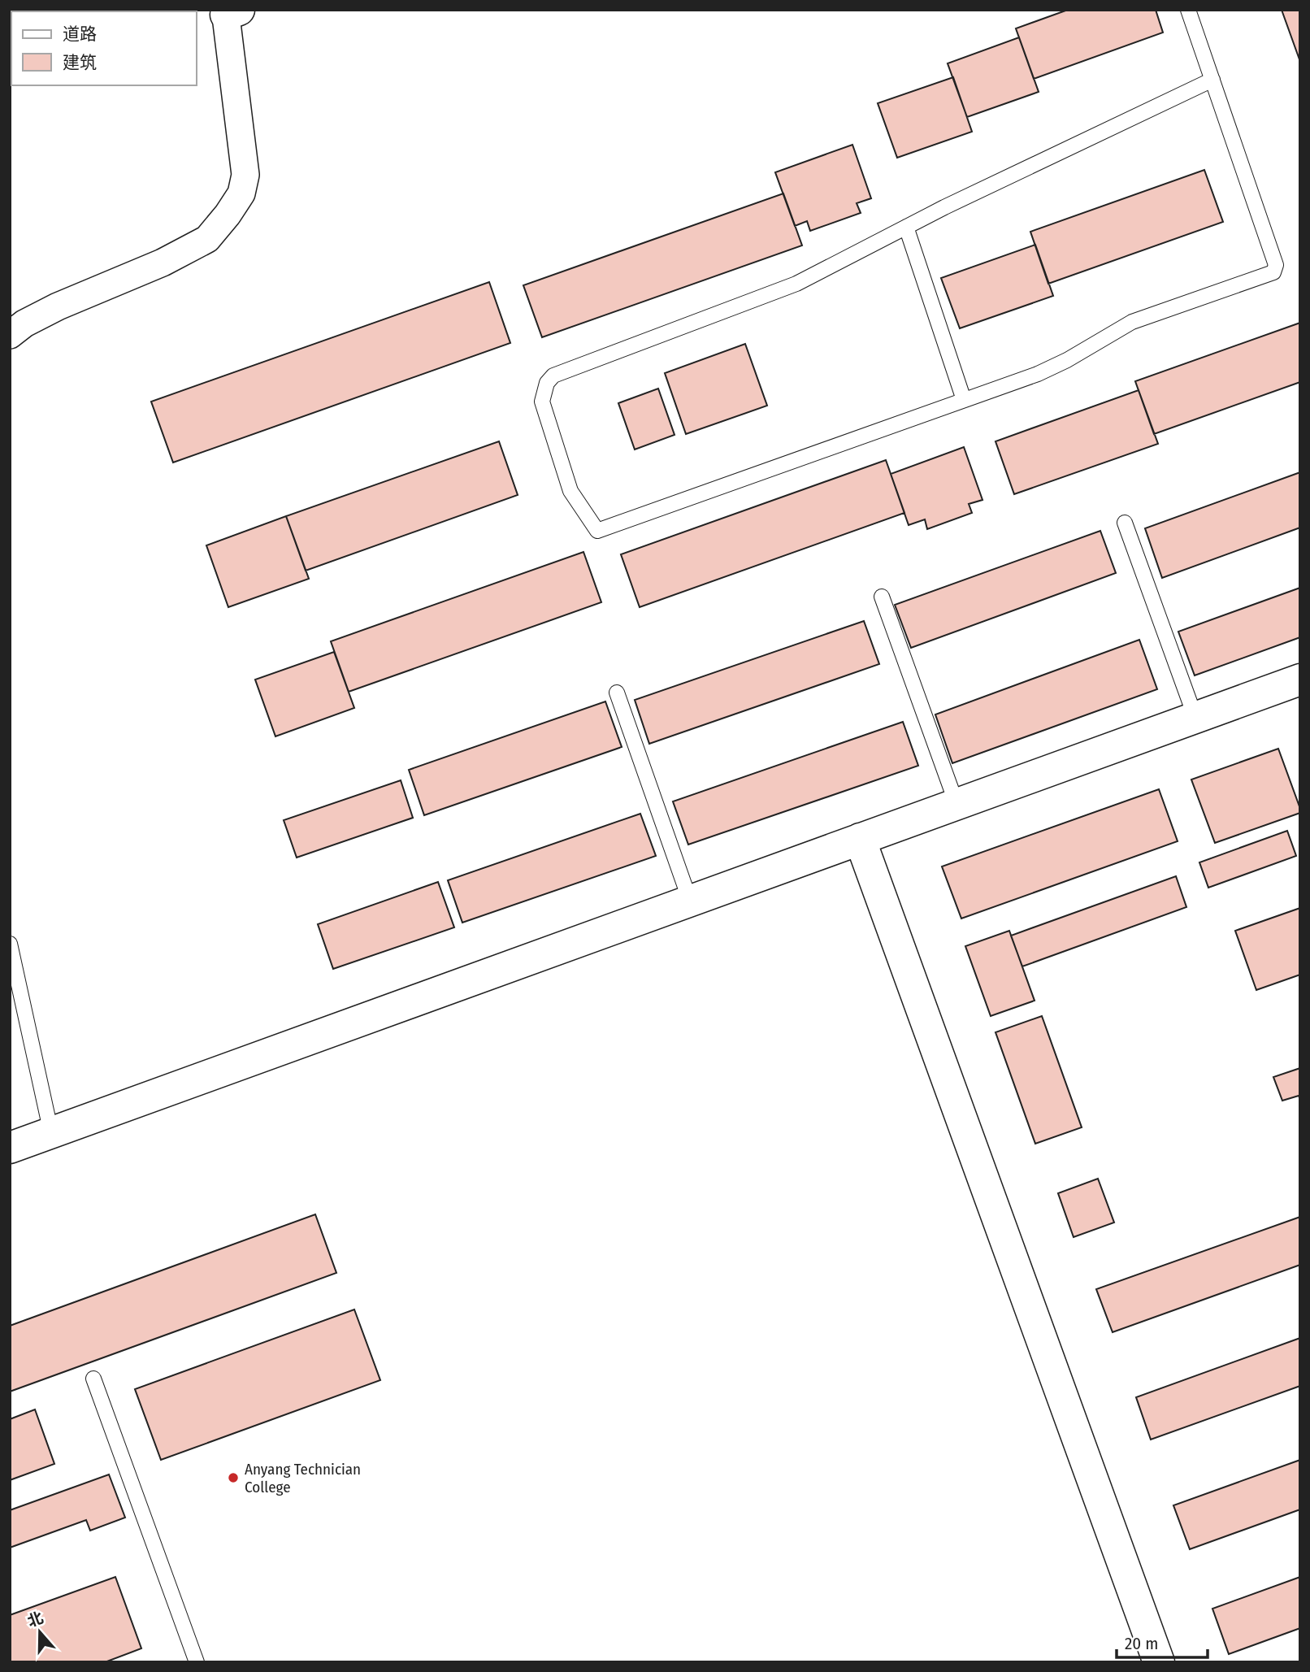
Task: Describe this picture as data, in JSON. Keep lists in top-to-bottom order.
{
  "places": ["Anyang Technician College"],
  "legend": ["道路", "建筑"],
  "scale_bar": "20 m",
  "north": "top"
}
